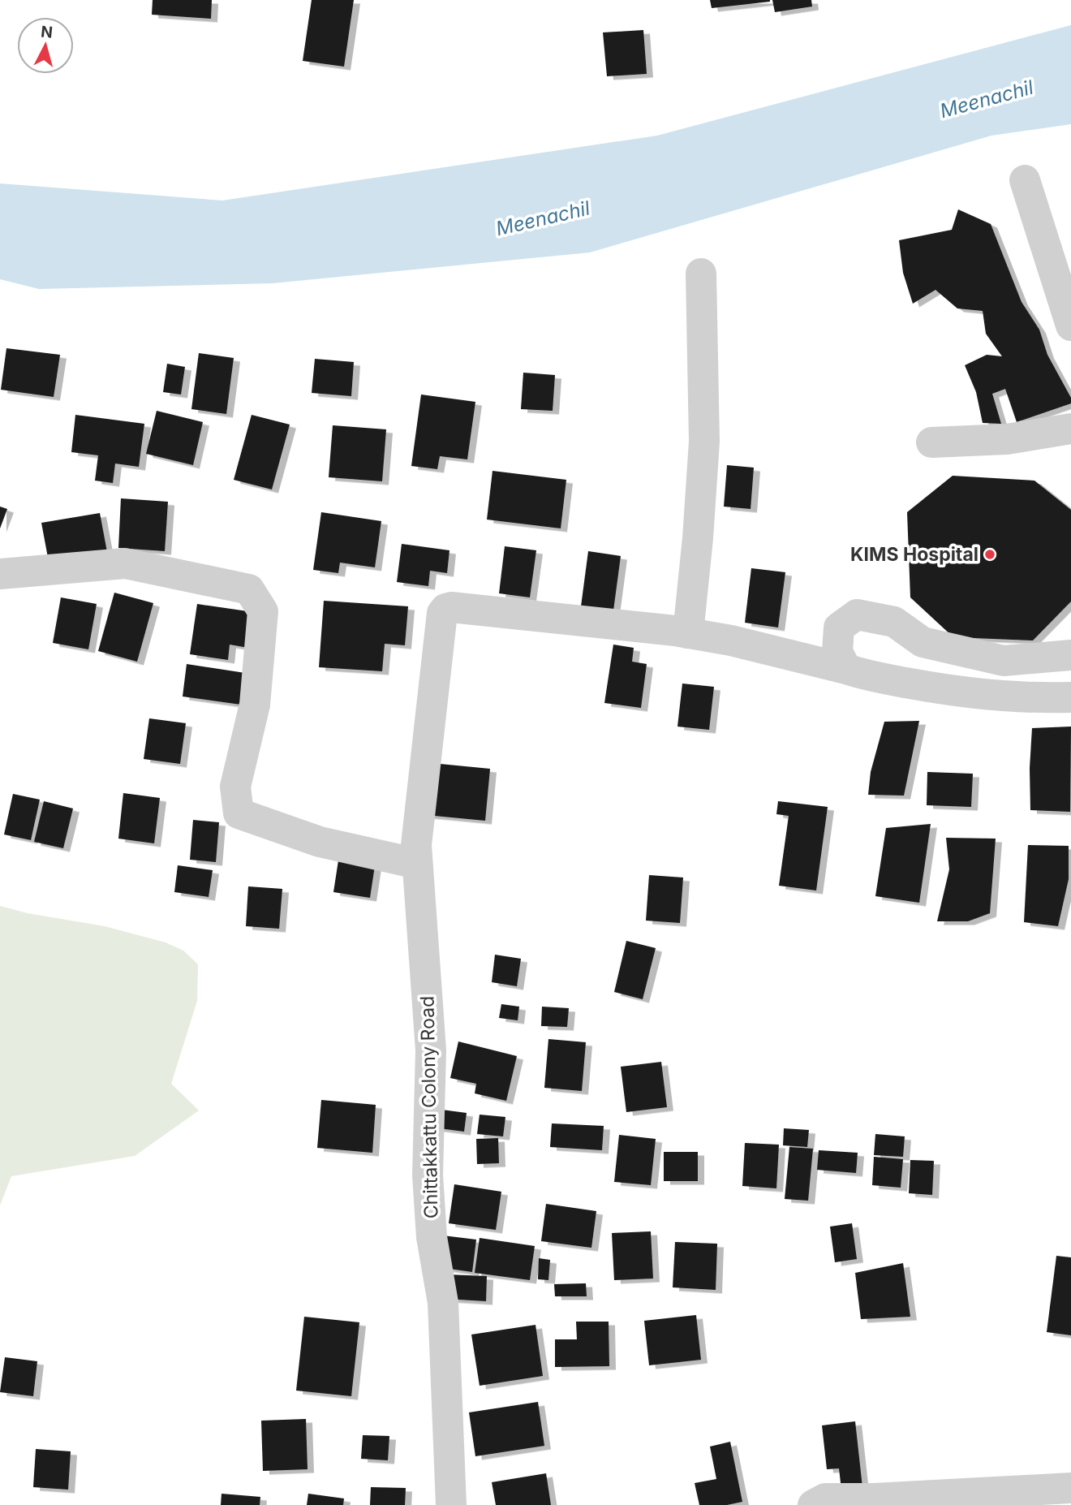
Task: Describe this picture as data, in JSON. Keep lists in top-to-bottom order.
{
  "streets": {
    "street": ["Chittakkattu Colony Road"]
  },
  "water": ["Meenachil"],
  "places": ["KIMS Hospital"],
  "north": "top"
}
